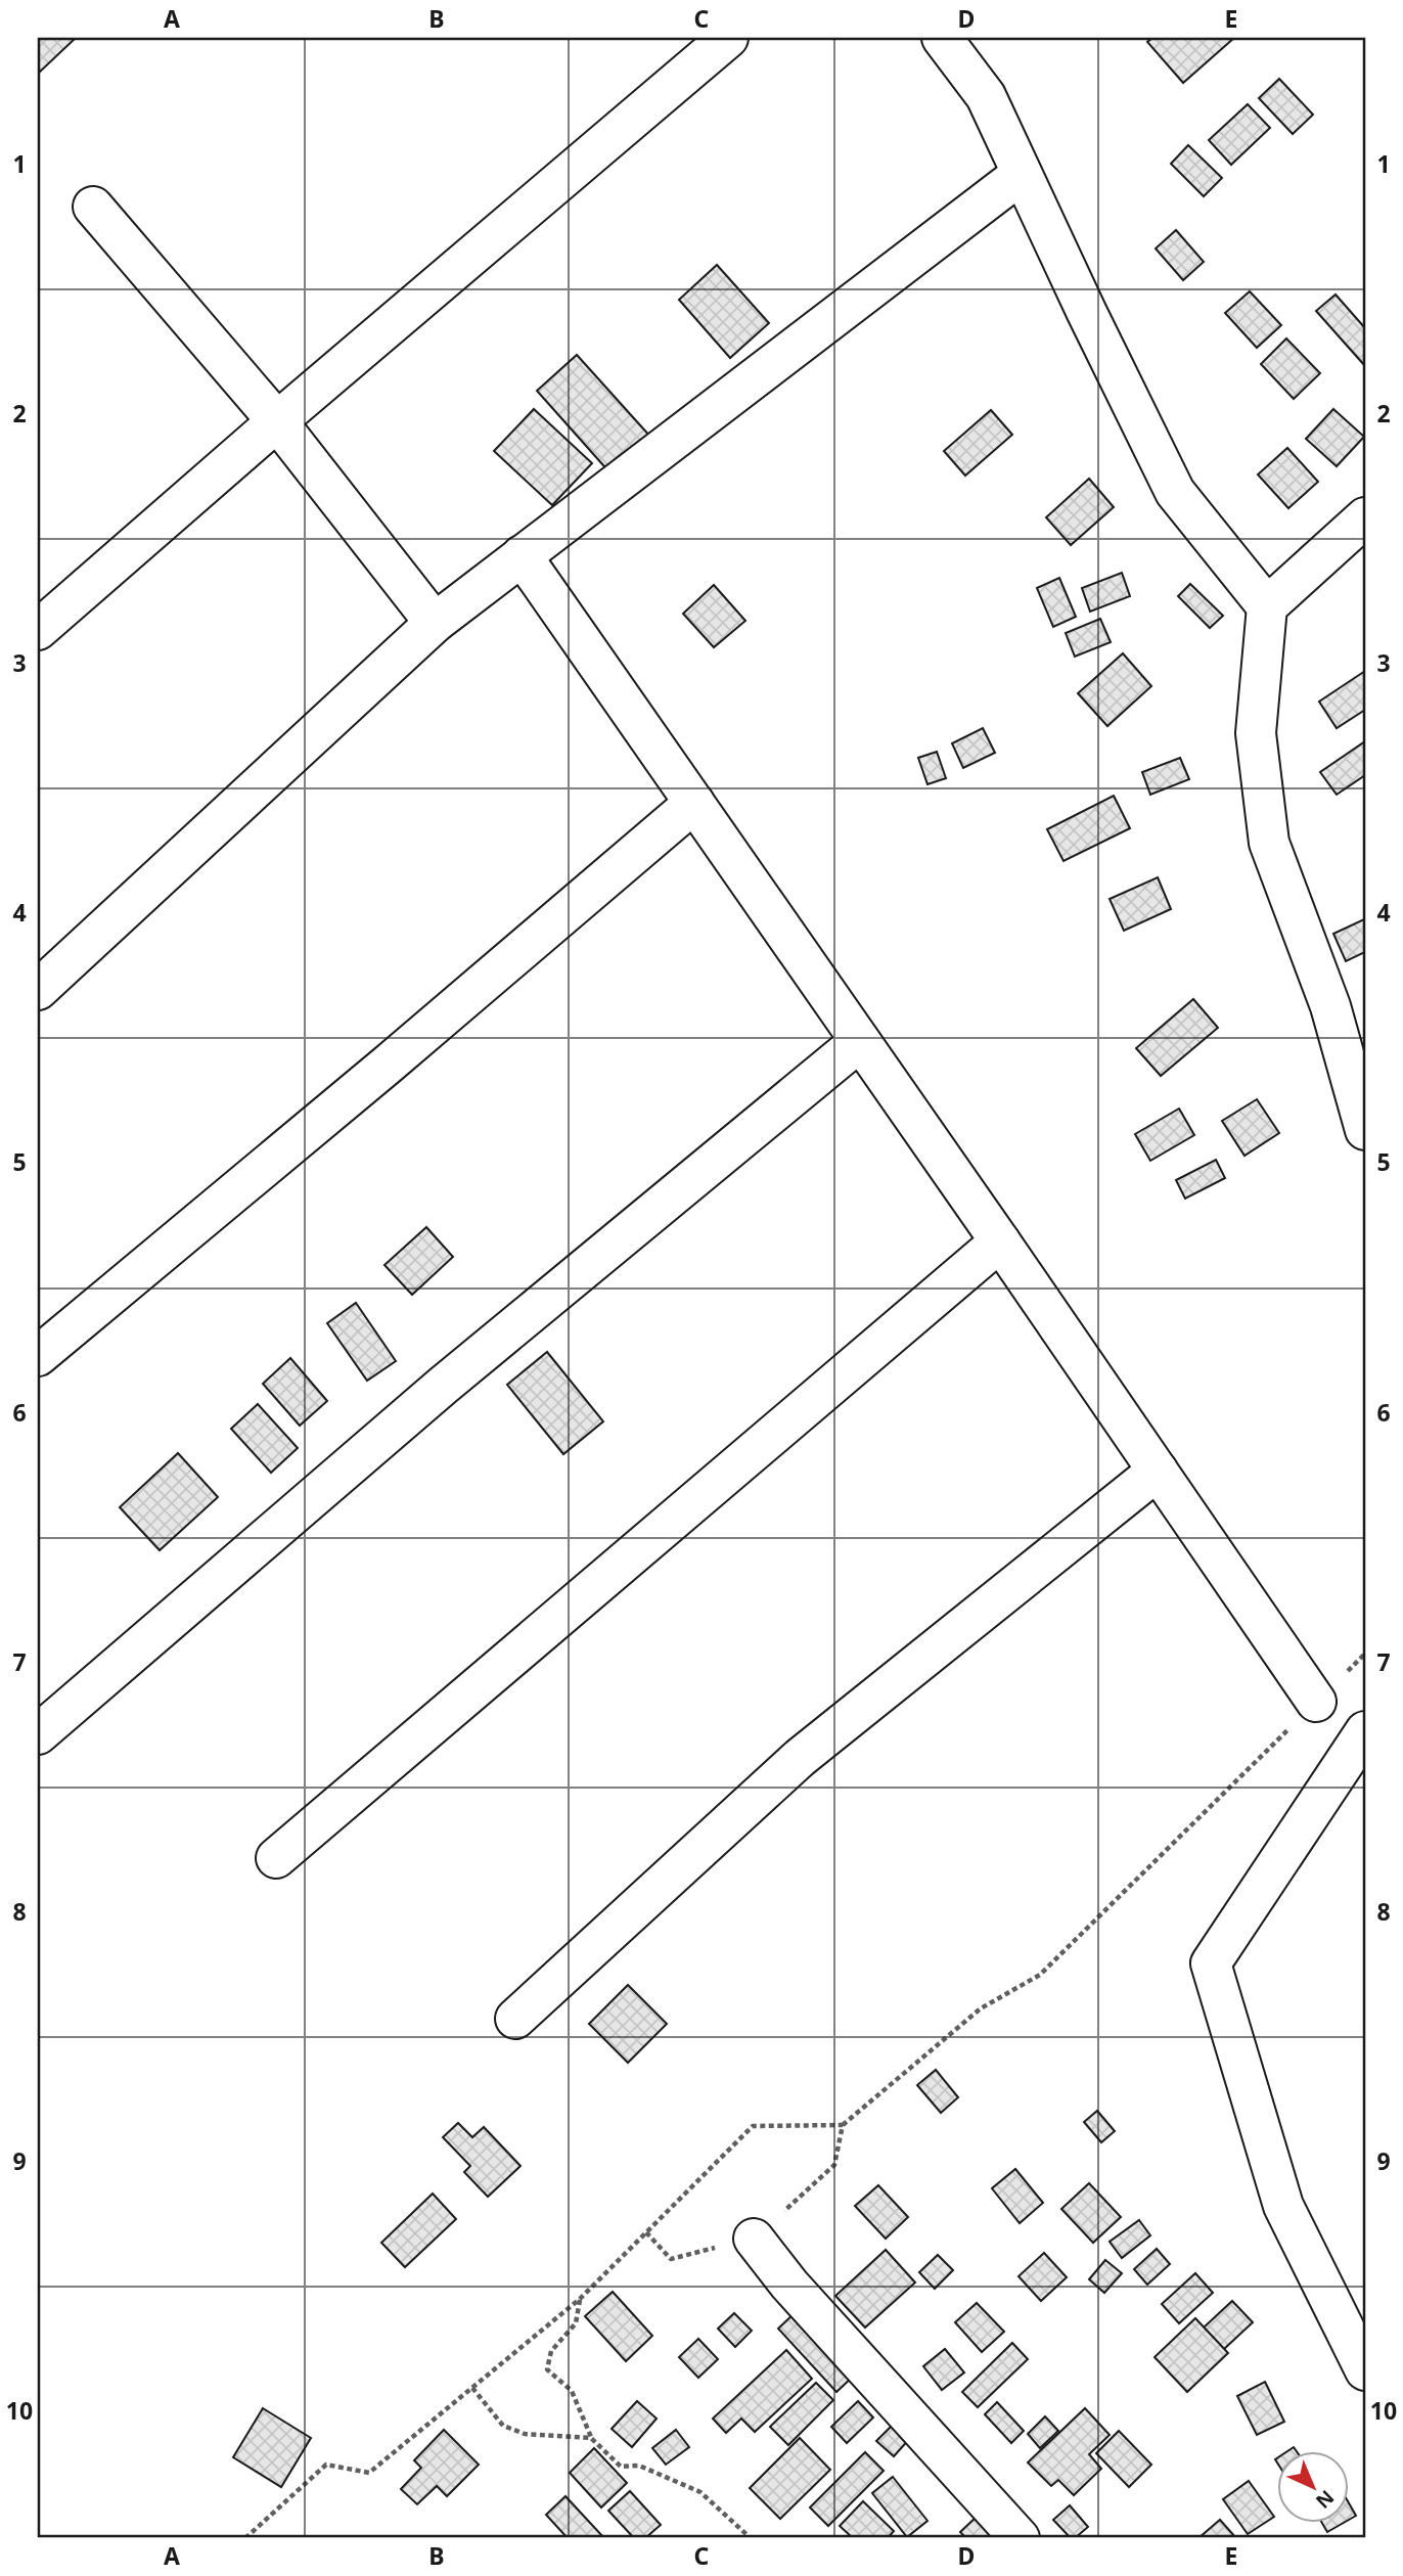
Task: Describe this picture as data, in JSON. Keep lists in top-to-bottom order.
{
  "north": "bottom right",
  "grid": {
    "columns": [
      "A",
      "B",
      "C",
      "D",
      "E"
    ],
    "rows": [
      "1",
      "2",
      "3",
      "4",
      "5",
      "6",
      "7",
      "8",
      "9",
      "10"
    ]
  }
}
